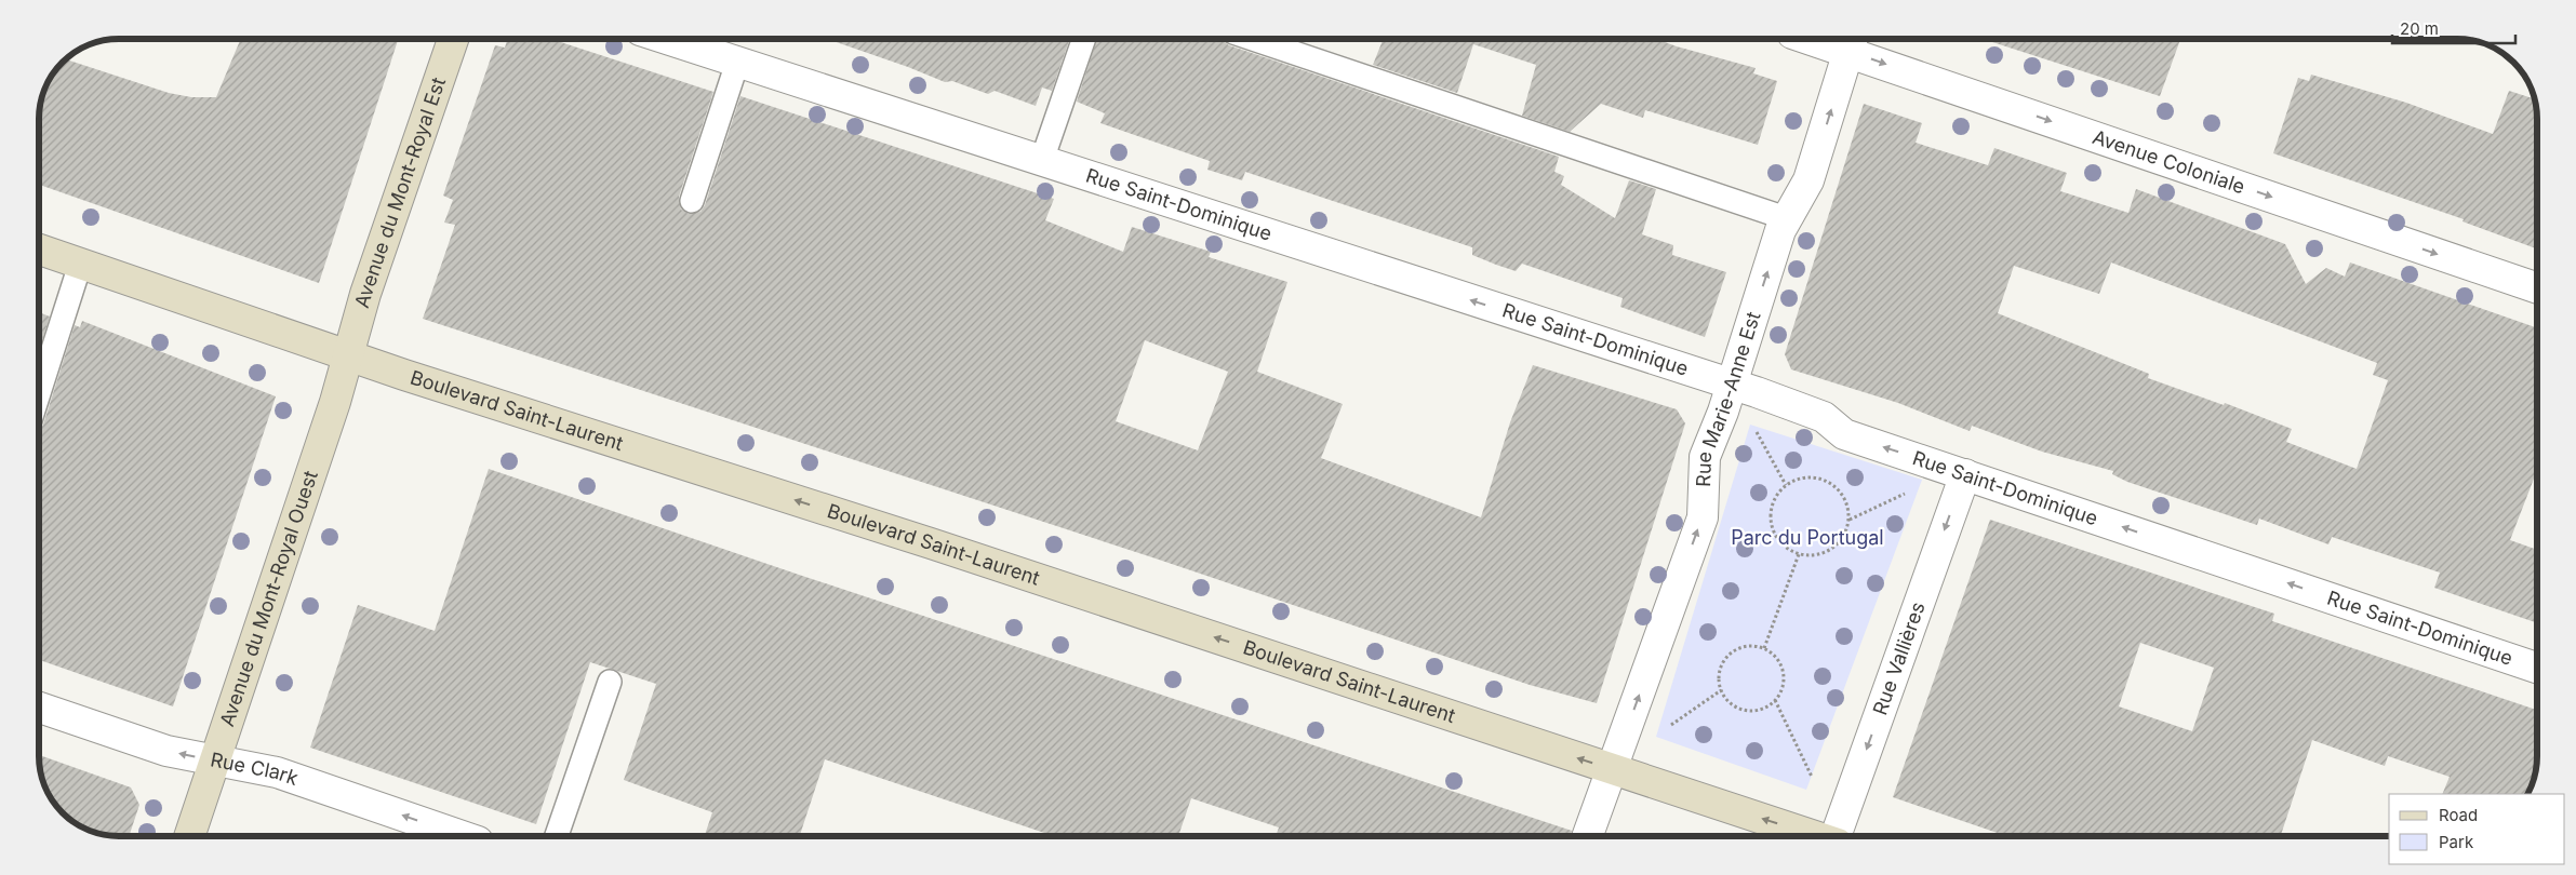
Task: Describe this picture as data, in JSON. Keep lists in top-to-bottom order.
{
  "streets": {
    "main road": ["Avenue du Mont-Royal Est", "Boulevard Saint-Laurent", "Avenue du Mont-Royal Ouest"],
    "street": [
      "Avenue Coloniale",
      "Rue Saint-Dominique",
      "Rue Marie-Anne Est",
      "Rue Vallières",
      "Rue Clark"
    ]
  },
  "crossings": [
    ["Avenue Coloniale", "Rue Marie-Anne Est"],
    ["Avenue du Mont-Royal Est", "Boulevard Saint-Laurent"],
    ["Avenue du Mont-Royal Est", "Avenue du Mont-Royal Ouest"],
    ["Rue Saint-Dominique", "Rue Marie-Anne Est"],
    ["Rue Saint-Dominique", "Rue Vallières"],
    ["Rue Marie-Anne Est", "Boulevard Saint-Laurent"],
    ["Boulevard Saint-Laurent", "Avenue du Mont-Royal Ouest"],
    ["Avenue du Mont-Royal Ouest", "Rue Clark"]
  ],
  "one_way": [
    "Avenue Coloniale",
    "Rue Saint-Dominique",
    "Rue Marie-Anne Est",
    "Boulevard Saint-Laurent",
    "Rue Vallières",
    "Rue Clark"
  ],
  "parks": ["Parc du Portugal"],
  "legend": ["Road", "Park"],
  "scale_bar": "20 m"
}
